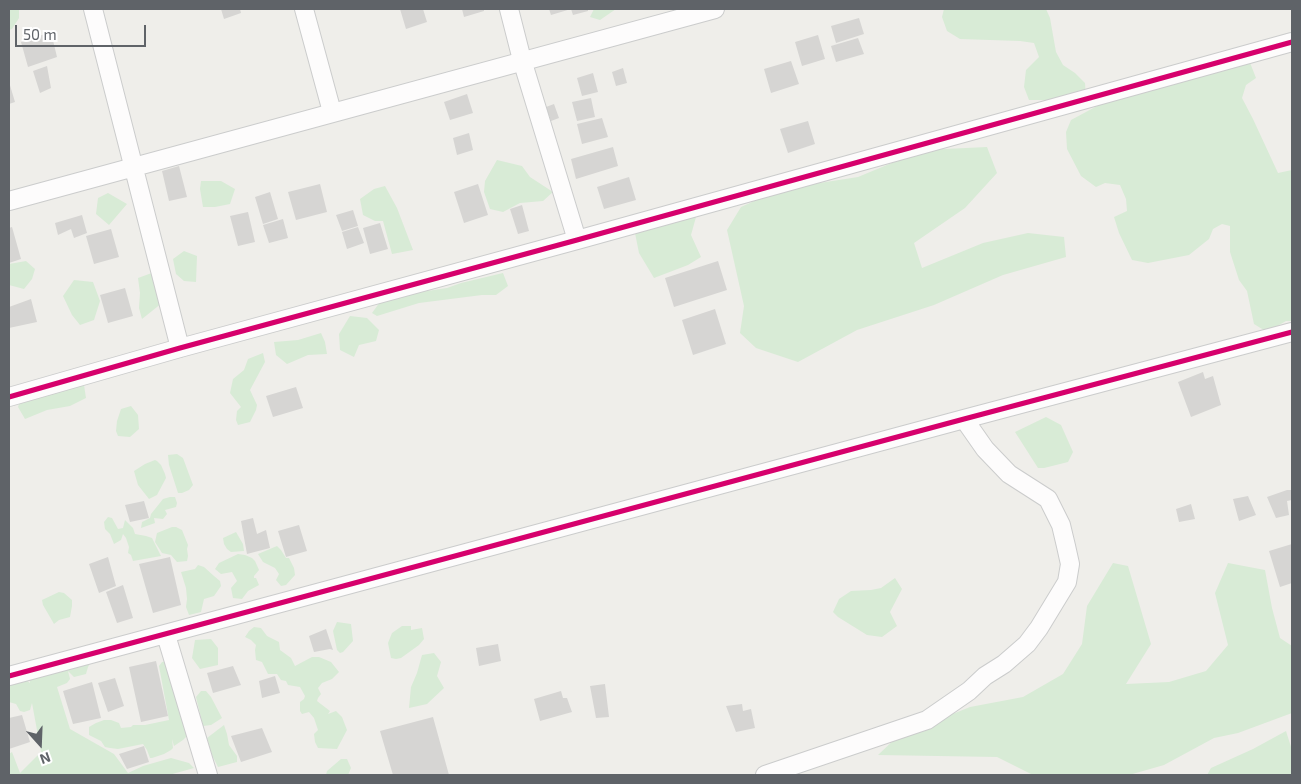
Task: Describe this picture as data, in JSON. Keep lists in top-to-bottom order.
{
  "scale_bar": "50 m",
  "north": "bottom"
}
